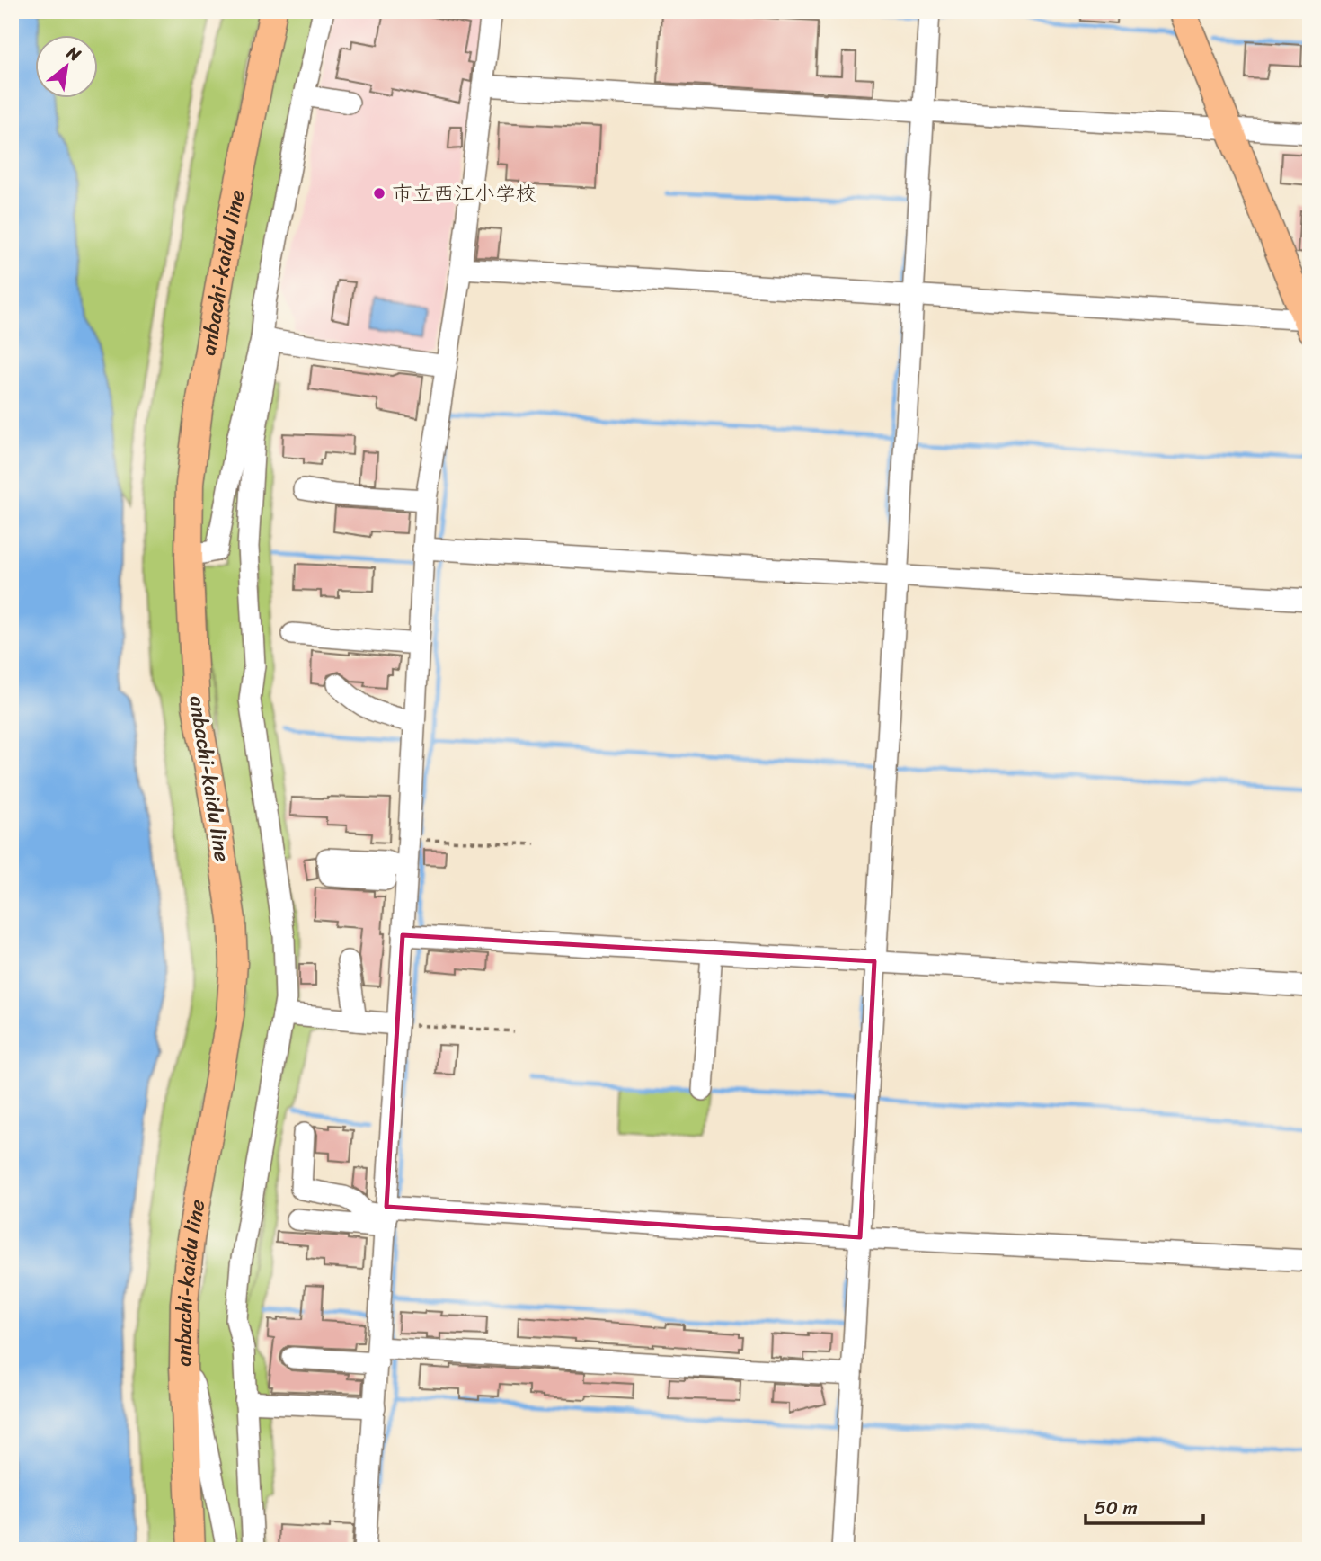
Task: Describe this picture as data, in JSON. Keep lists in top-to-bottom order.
{
  "streets": {
    "main road": ["anbachi-kaidu line"]
  },
  "places": ["市立西江小学校"],
  "scale_bar": "50 m",
  "north": "top right"
}
